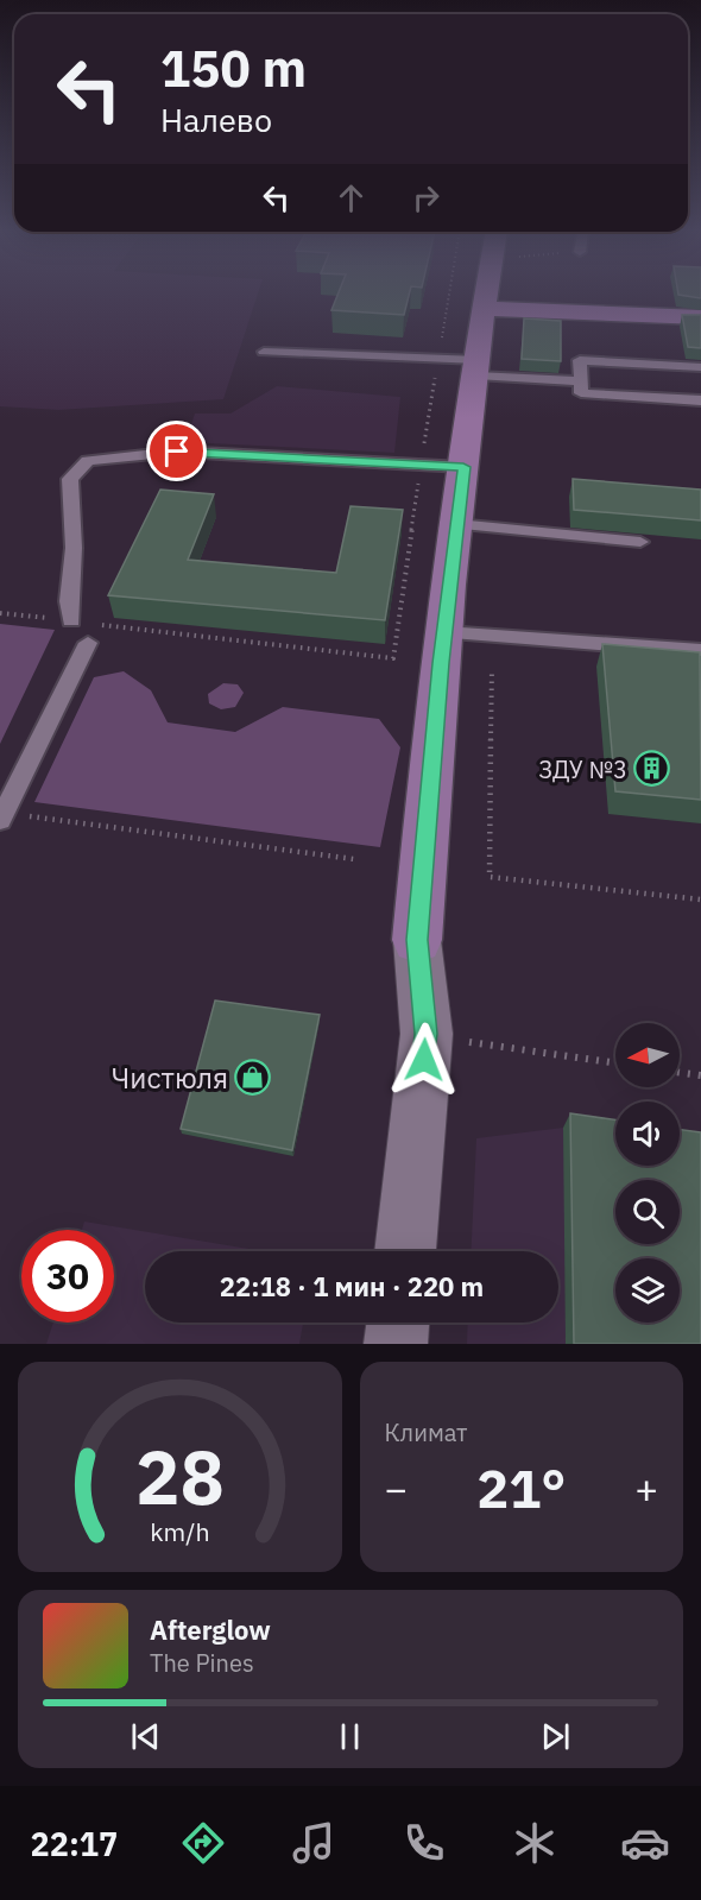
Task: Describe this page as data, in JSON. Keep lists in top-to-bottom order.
{
  "places": {
    "building": ["ЗДУ №3"],
    "shop": ["Чистюля"]
  },
  "north": "left",
  "page": {
    "turn": ["150 m", "Налево"],
    "limit": "30",
    "trip": "22:18 · 1 мин · 220 m",
    "tile": "Климат",
    "heat": ["−", "21°", "+"],
    "song": ["Afterglow", "The Pines"],
    "tabs": "22:17",
    "gauge": ["28", "km/h"]
  }
}
